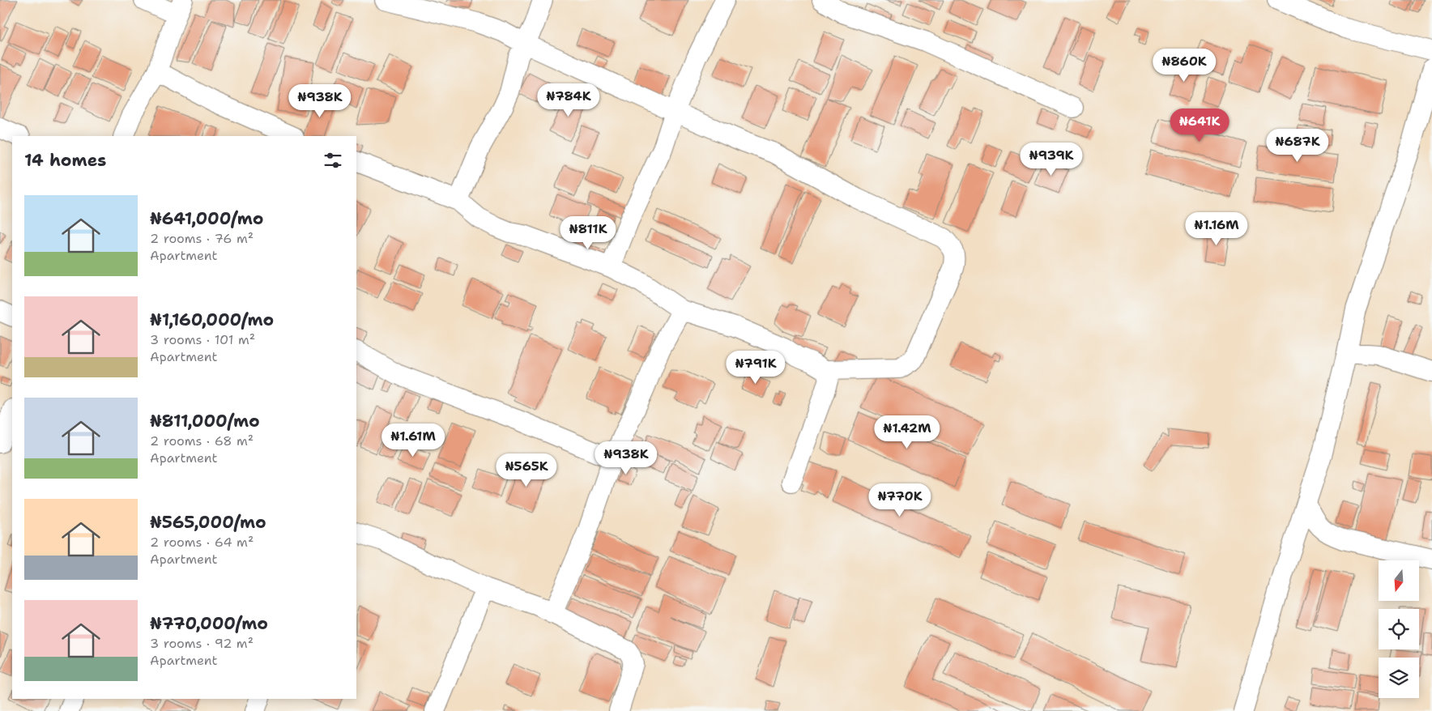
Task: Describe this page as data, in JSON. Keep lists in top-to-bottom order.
{
  "north": "bottom",
  "page": {
    "price": [
      "₦860K",
      "₦784K",
      "₦938K",
      "₦641K",
      "₦687K",
      "₦939K",
      "₦1.16M",
      "₦811K",
      "₦791K",
      "₦1.42M",
      "₦1.61M",
      "₦938K",
      "₦565K",
      "₦770K"
    ],
    "heading": "14 homes",
    "list": [
      {
        "name": "₦641,000/mo",
        "note": "2 rooms · 76 m² · Apartment"
      },
      {
        "name": "₦1,160,000/mo",
        "note": "3 rooms · 101 m² · Apartment"
      },
      {
        "name": "₦811,000/mo",
        "note": "2 rooms · 68 m² · Apartment"
      },
      {
        "name": "₦565,000/mo",
        "note": "2 rooms · 64 m² · Apartment"
      },
      {
        "name": "₦770,000/mo",
        "note": "3 rooms · 92 m² · Apartment"
      }
    ]
  }
}
